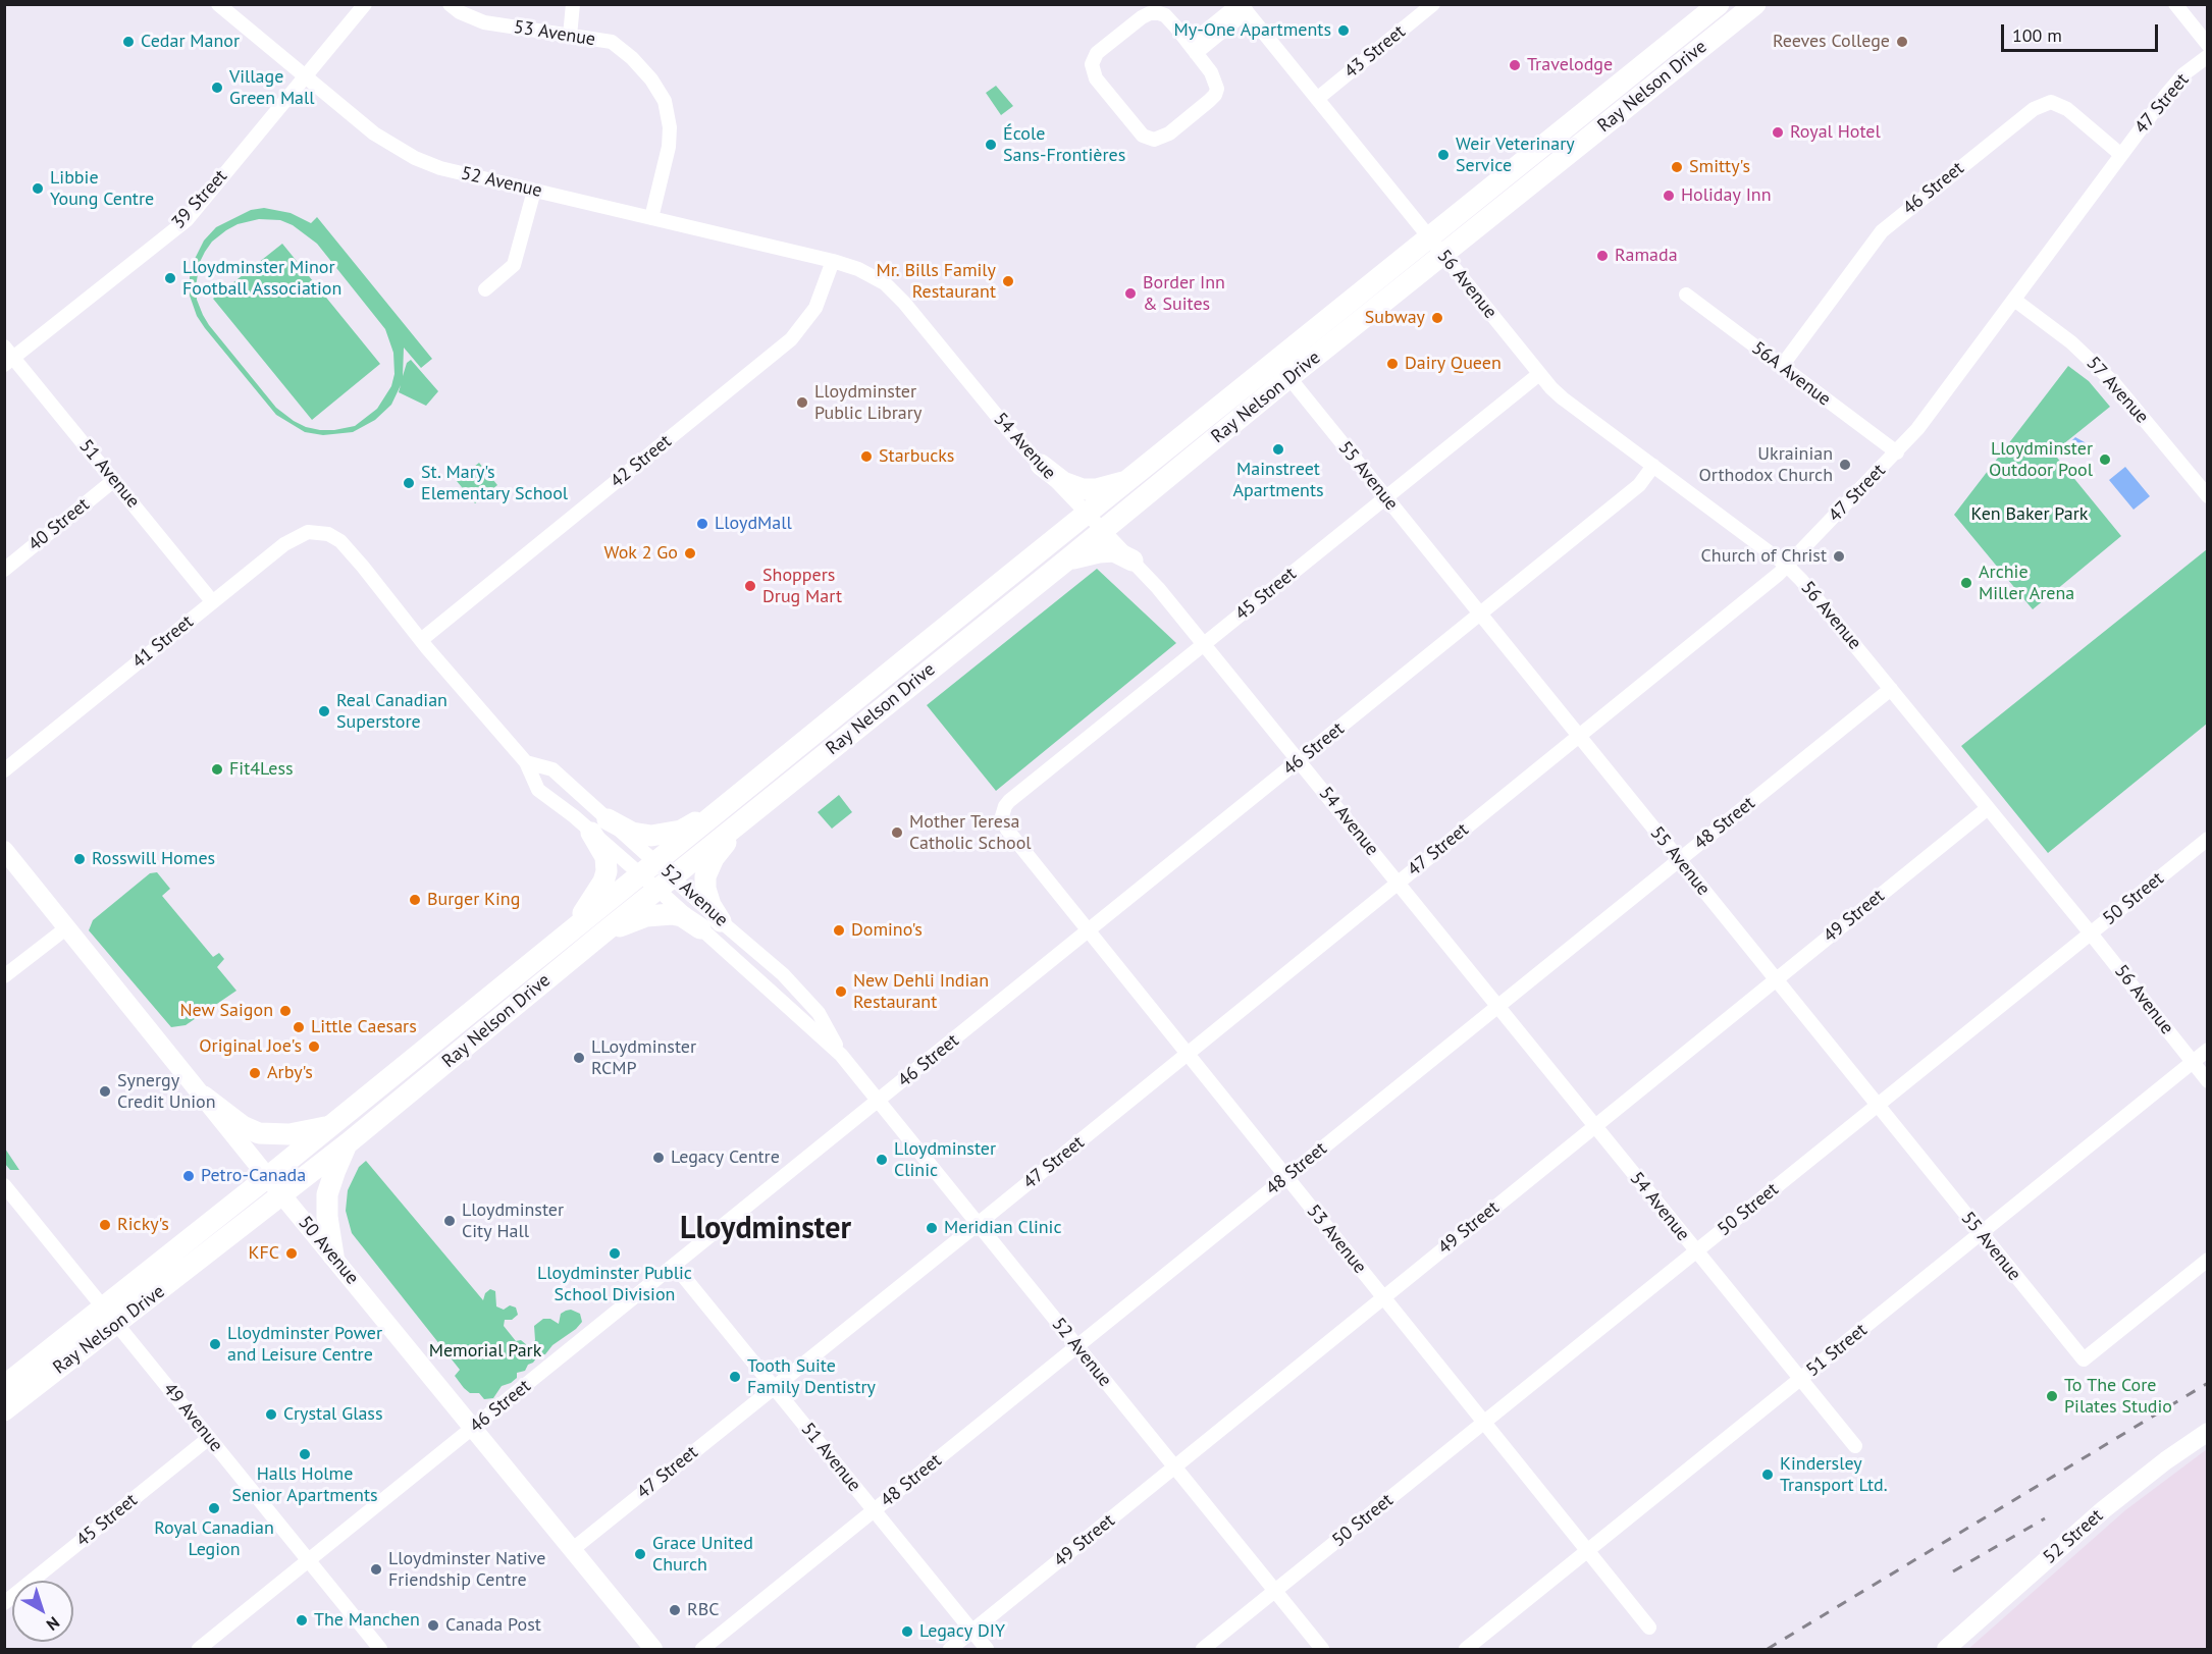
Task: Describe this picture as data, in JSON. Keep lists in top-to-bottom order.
{
  "streets": {
    "highway": ["Ray Nelson Drive"],
    "main road": ["50 Avenue", "52 Street"],
    "street": [
      "53 Avenue",
      "43 Street",
      "47 Street",
      "52 Avenue",
      "46 Street",
      "39 Street",
      "56 Avenue",
      "56A Avenue",
      "57 Avenue",
      "54 Avenue",
      "42 Street",
      "51 Avenue",
      "55 Avenue",
      "40 Street",
      "45 Street",
      "41 Street",
      "48 Street",
      "50 Street",
      "49 Street",
      "51 Street",
      "49 Avenue"
    ]
  },
  "crossings": [
    ["53 Avenue", "47 Street"],
    ["53 Avenue", "52 Avenue"],
    ["53 Avenue", "46 Street"],
    ["53 Avenue", "45 Street"],
    ["53 Avenue", "48 Street"],
    ["53 Avenue", "50 Street"],
    ["53 Avenue", "49 Street"],
    ["53 Avenue", "51 Street"],
    ["43 Street", "56 Avenue"],
    ["Ray Nelson Drive", "52 Avenue"],
    ["Ray Nelson Drive", "56 Avenue"],
    ["Ray Nelson Drive", "54 Avenue"],
    ["Ray Nelson Drive", "55 Avenue"],
    ["Ray Nelson Drive", "50 Avenue"],
    ["Ray Nelson Drive", "49 Avenue"],
    ["47 Street", "52 Avenue"],
    ["47 Street", "46 Street"],
    ["47 Street", "56 Avenue"],
    ["47 Street", "56A Avenue"],
    ["47 Street", "57 Avenue"],
    ["47 Street", "54 Avenue"],
    ["47 Street", "51 Avenue"],
    ["47 Street", "55 Avenue"],
    ["47 Street", "50 Avenue"],
    ["52 Avenue", "46 Street"],
    ["52 Avenue", "39 Street"],
    ["52 Avenue", "54 Avenue"],
    ["52 Avenue", "42 Street"],
    ["52 Avenue", "41 Street"],
    ["52 Avenue", "48 Street"],
    ["52 Avenue", "50 Street"],
    ["52 Avenue", "49 Street"],
    ["46 Street", "56 Avenue"],
    ["46 Street", "56A Avenue"],
    ["46 Street", "54 Avenue"],
    ["46 Street", "51 Avenue"],
    ["46 Street", "55 Avenue"],
    ["46 Street", "50 Avenue"],
    ["46 Street", "49 Avenue"],
    ["39 Street", "51 Avenue"],
    ["56 Avenue", "45 Street"],
    ["56 Avenue", "48 Street"],
    ["56 Avenue", "50 Street"],
    ["56 Avenue", "49 Street"],
    ["56 Avenue", "51 Street"],
    ["54 Avenue", "42 Street"],
    ["54 Avenue", "45 Street"],
    ["54 Avenue", "48 Street"],
    ["54 Avenue", "50 Street"],
    ["54 Avenue", "49 Street"],
    ["54 Avenue", "51 Street"],
    ["51 Avenue", "40 Street"],
    ["51 Avenue", "41 Street"],
    ["51 Avenue", "48 Street"],
    ["51 Avenue", "49 Street"],
    ["55 Avenue", "45 Street"],
    ["55 Avenue", "48 Street"],
    ["55 Avenue", "50 Street"],
    ["55 Avenue", "49 Street"],
    ["55 Avenue", "51 Street"],
    ["45 Street", "49 Avenue"]
  ],
  "districts": ["Lloydminster"],
  "parks": ["Ken Baker Park", "Memorial Park"],
  "places": [
    "My-One Apartments",
    "Cedar Manor",
    "Reeves College",
    "Travelodge",
    "Village Green Mall",
    "Royal Hotel",
    "École Sans-Frontières",
    "Weir Veterinary Service",
    "Smitty's",
    "Libbie Young Centre",
    "Holiday Inn",
    "Ramada",
    "Lloydminster Minor Football Association",
    "Mr. Bills Family Restaurant",
    "Border Inn & Suites",
    "Subway",
    "Dairy Queen",
    "Lloydminster Public Library",
    "Mainstreet Apartments",
    "Starbucks",
    "Lloydminster Outdoor Pool",
    "Ukrainian Orthodox Church",
    "St. Mary's Elementary School",
    "LloydMall",
    "Wok 2 Go",
    "Church of Christ",
    "Archie Miller Arena",
    "Shoppers Drug Mart",
    "Real Canadian Superstore",
    "Fit4Less",
    "Mother Teresa Catholic School",
    "Rosswill Homes",
    "Burger King",
    "Domino's",
    "New Dehli Indian Restaurant",
    "New Saigon",
    "Little Caesars",
    "Original Joe's",
    "LLoydminster RCMP",
    "Arby's",
    "Synergy Credit Union",
    "Legacy Centre",
    "Lloydminster Clinic",
    "Petro-Canada",
    "Lloydminster City Hall",
    "Ricky's",
    "Meridian Clinic",
    "KFC",
    "Lloydminster Public School Division",
    "Lloydminster Power and Leisure Centre",
    "Tooth Suite Family Dentistry",
    "To The Core Pilates Studio",
    "Crystal Glass",
    "Halls Holme Senior Apartments",
    "Kindersley Transport Ltd.",
    "Royal Canadian Legion",
    "Grace United Church",
    "Lloydminster Native Friendship Centre",
    "RBC",
    "The Manchen",
    "Canada Post",
    "Legacy DIY"
  ],
  "scale_bar": "100 m",
  "north": "bottom right"
}
